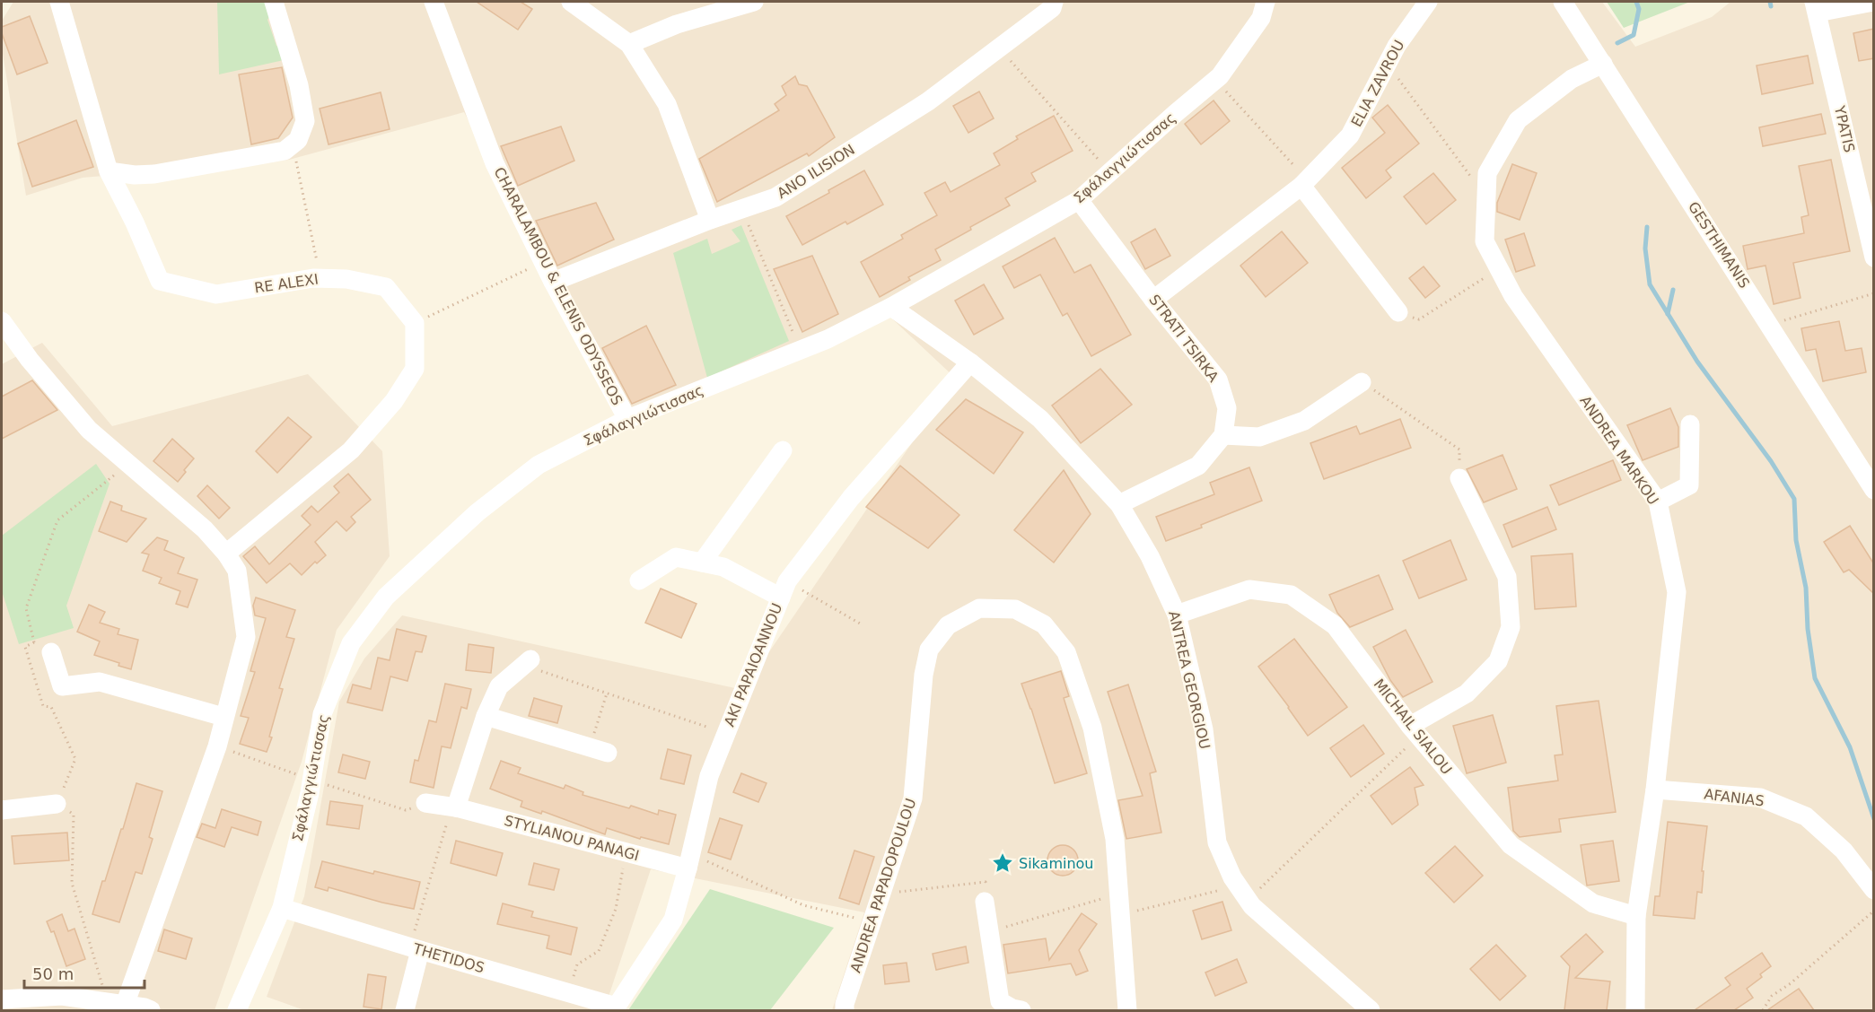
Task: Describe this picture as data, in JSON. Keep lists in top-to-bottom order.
{
  "streets": {
    "street": [
      "ELIA ZAVROU",
      "YPATIS",
      "Σφάλαγγιώτισσας",
      "ANO ILISION",
      "GESTHIMANIS",
      "RE ALEXI",
      "CHARALAMBOU & ELENIS ODYSSEOS",
      "STRATI TSIRKA",
      "ANDREA MARKOU",
      "AKI PAPAIOANNOU",
      "ANTREA GEORGIOU",
      "MICHAIL SIALOU",
      "AFANIAS",
      "STYLIANOU PANAGI",
      "ANDREA PAPADOPOULOU",
      "THETIDOS"
    ]
  },
  "crossings": [
    ["ELIA ZAVROU", "STRATI TSIRKA"],
    ["Σφάλαγγιώτισσας", "CHARALAMBOU & ELENIS ODYSSEOS"],
    ["Σφάλαγγιώτισσας", "STRATI TSIRKA"],
    ["Σφάλαγγιώτισσας", "ANTREA GEORGIOU"],
    ["Σφάλαγγιώτισσας", "THETIDOS"],
    ["ANO ILISION", "CHARALAMBOU & ELENIS ODYSSEOS"],
    ["GESTHIMANIS", "ANDREA MARKOU"],
    ["ANDREA MARKOU", "MICHAIL SIALOU"],
    ["ANDREA MARKOU", "AFANIAS"],
    ["AKI PAPAIOANNOU", "ANTREA GEORGIOU"],
    ["AKI PAPAIOANNOU", "STYLIANOU PANAGI"],
    ["AKI PAPAIOANNOU", "THETIDOS"],
    ["ANTREA GEORGIOU", "MICHAIL SIALOU"]
  ],
  "places": {
    "place": ["Sikaminou"]
  },
  "scale_bar": "50 m"
}
